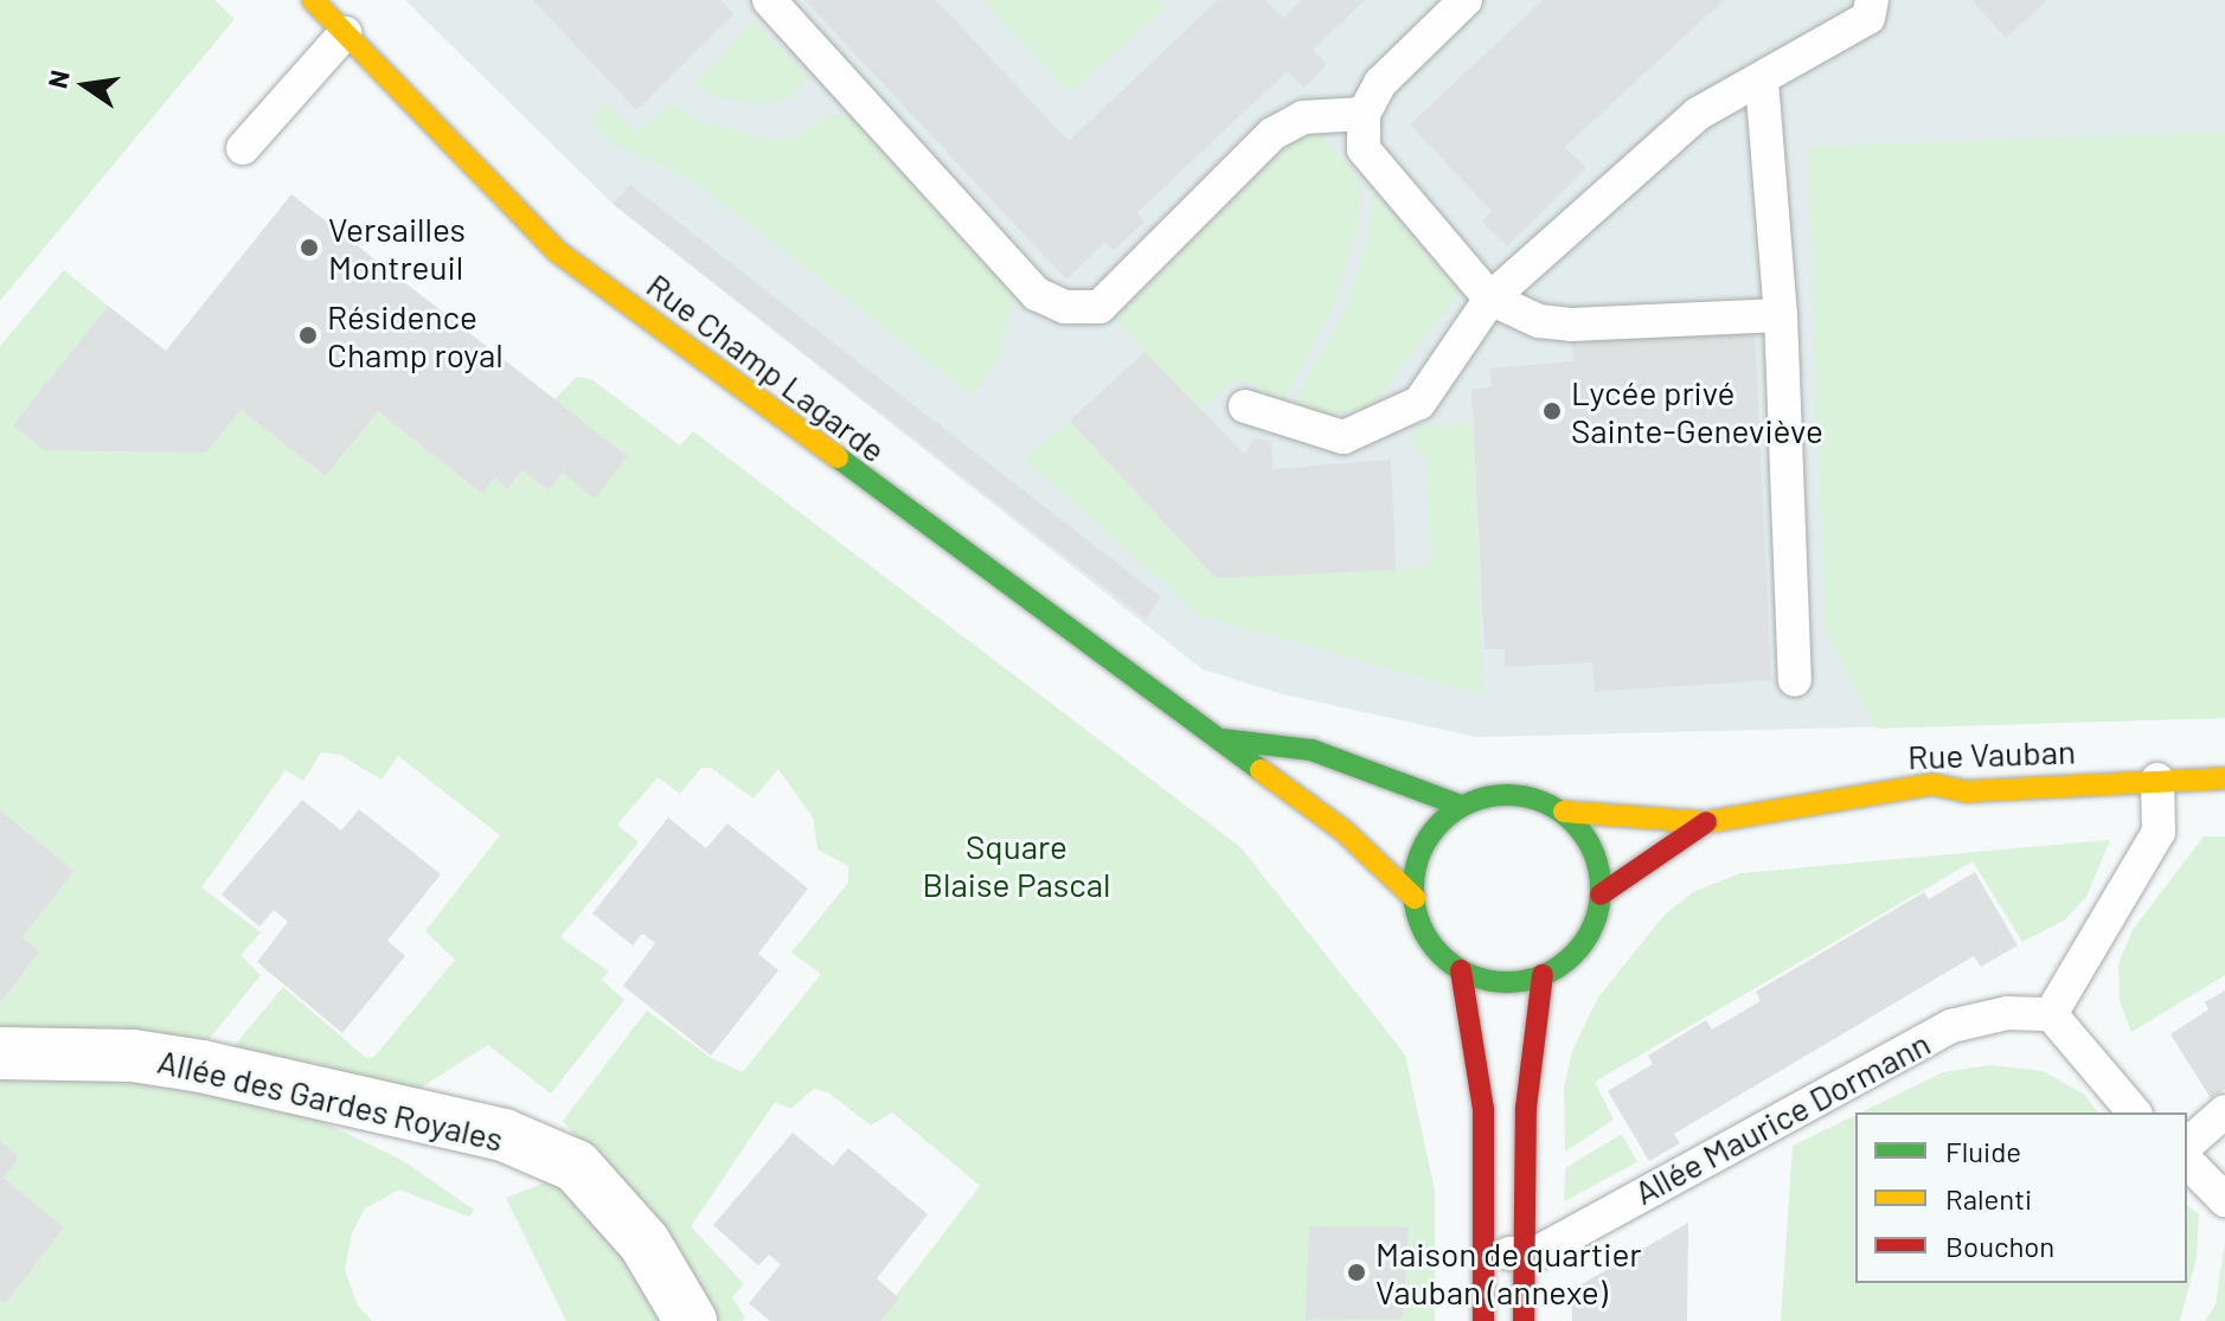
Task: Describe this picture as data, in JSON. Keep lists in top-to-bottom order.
{
  "streets": {
    "main road": ["Rue Champ Lagarde", "Rue Vauban"],
    "street": ["Allée des Gardes Royales"],
    "lane": ["Allée Maurice Dormann"]
  },
  "crossings": [
    ["Rue Champ Lagarde", "Rue Vauban"]
  ],
  "parks": ["Square Blaise Pascal"],
  "places": [
    "Versailles Montreuil",
    "Résidence Champ royal",
    "Lycée privé Sainte-Geneviève",
    "Maison de quartier Vauban (annexe)"
  ],
  "legend": ["Fluide", "Ralenti", "Bouchon"],
  "north": "left"
}
